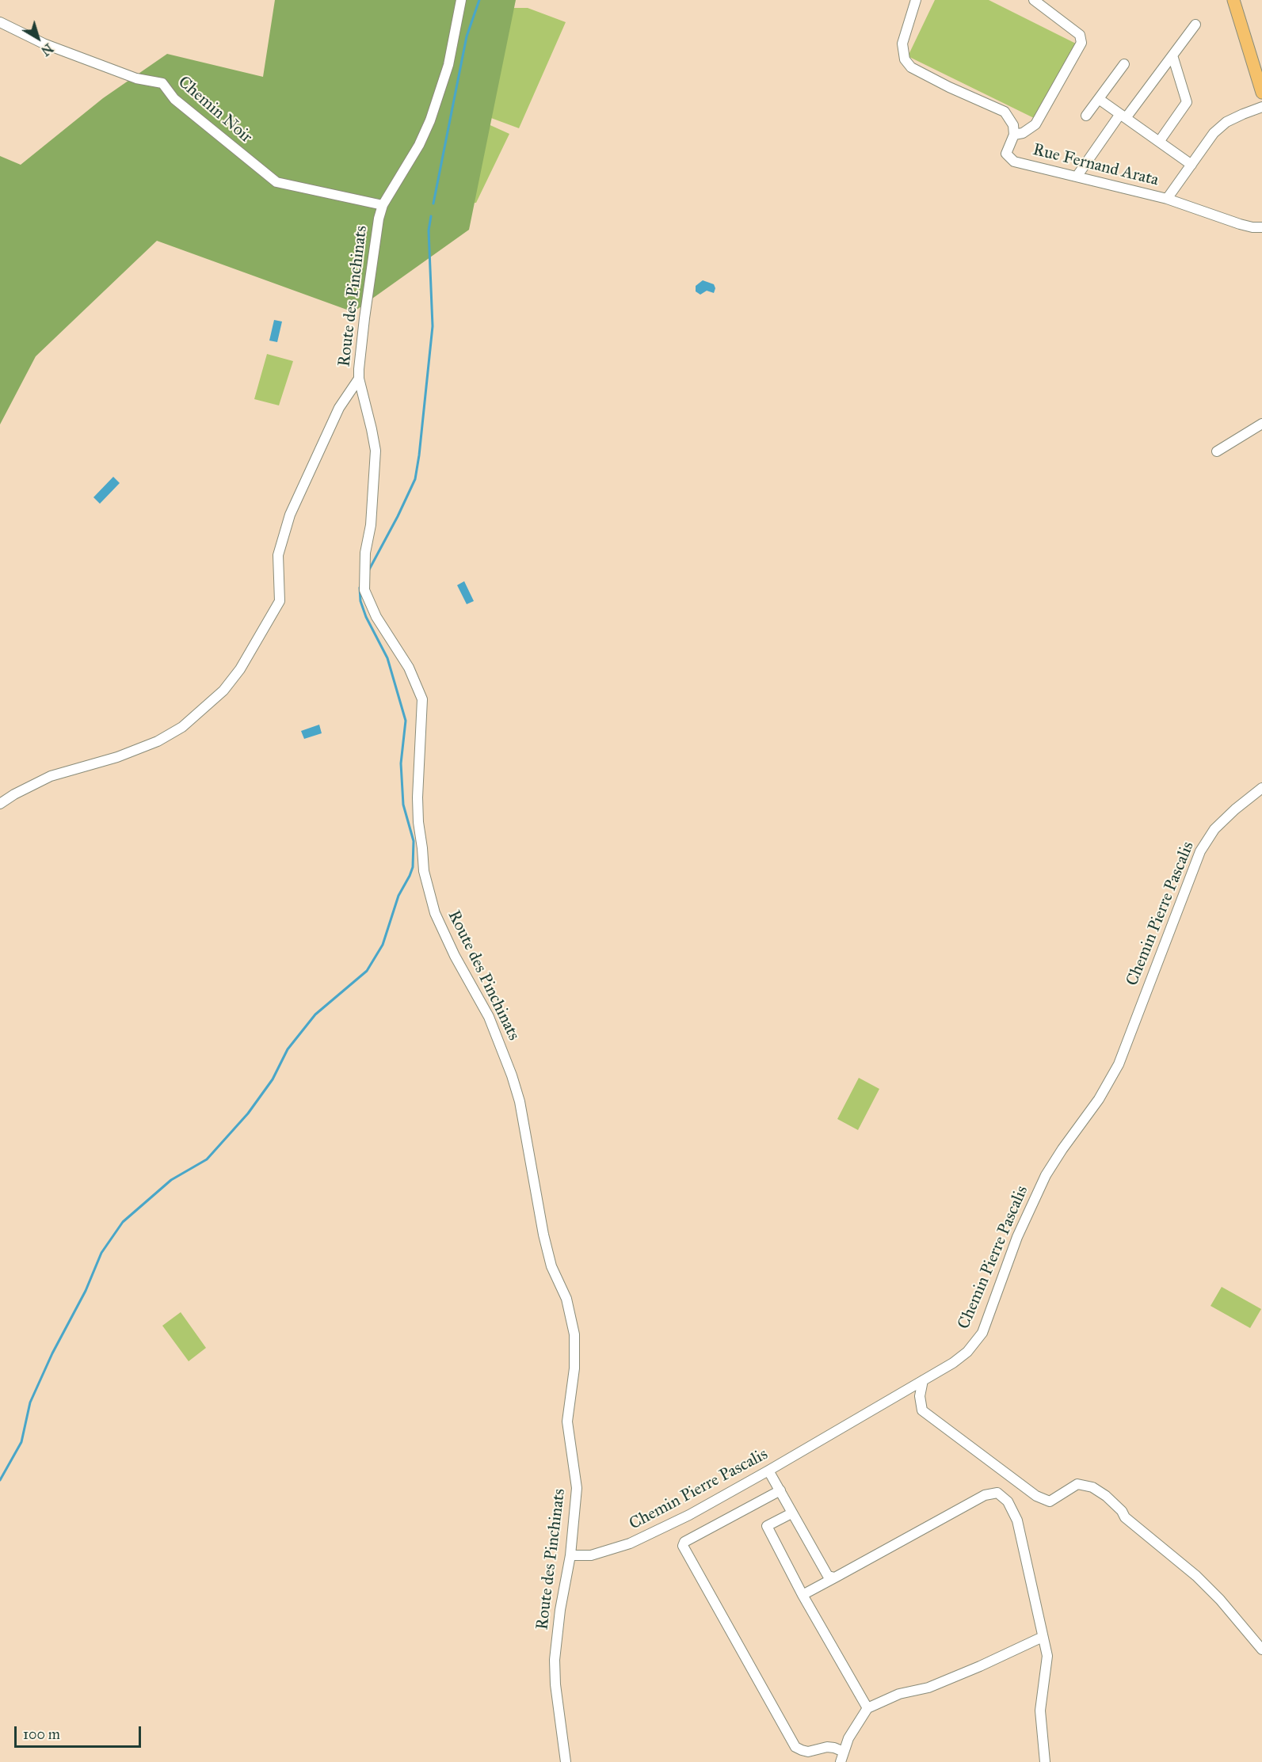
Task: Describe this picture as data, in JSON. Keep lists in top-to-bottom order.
{
  "streets": {
    "street": [
      "Chemin Noir",
      "Rue Fernand Arata",
      "Route des Pinchinats",
      "Chemin Pierre Pascalis"
    ]
  },
  "crossings": [
    ["Chemin Noir", "Route des Pinchinats"],
    ["Route des Pinchinats", "Chemin Pierre Pascalis"]
  ],
  "scale_bar": "100 m",
  "north": "bottom right"
}
